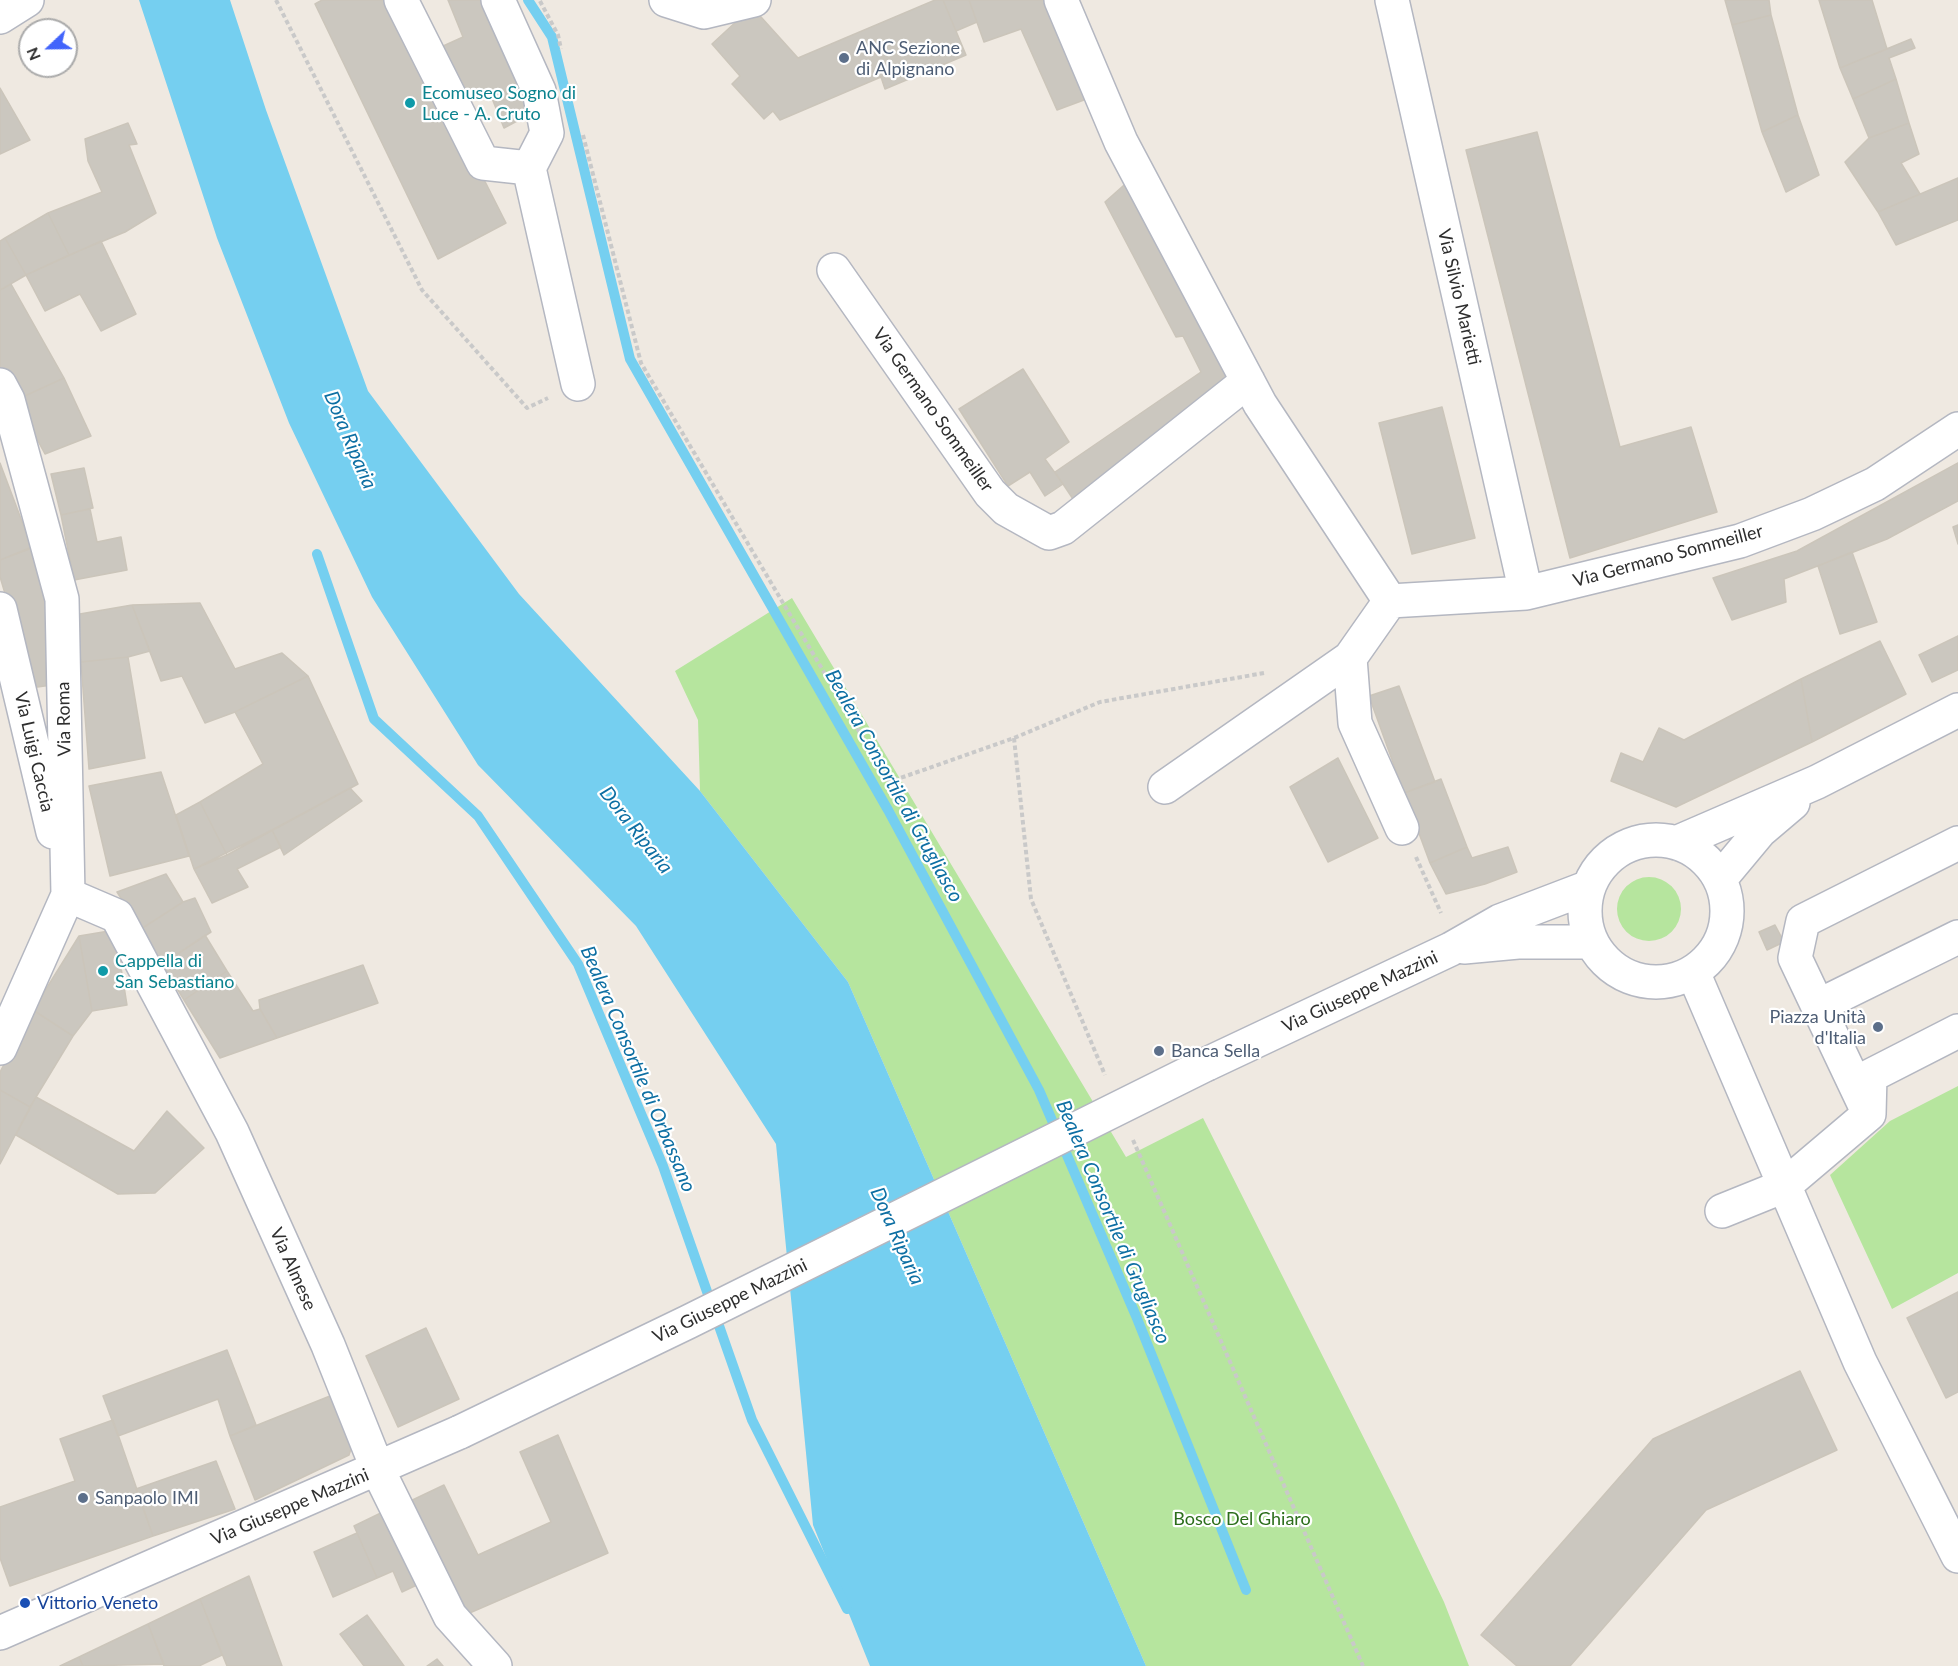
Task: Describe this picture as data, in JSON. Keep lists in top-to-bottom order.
{
  "streets": {
    "street": [
      "Via Silvio Marietti",
      "Via Germano Sommeiller",
      "Via Roma",
      "Via Luigi Caccia",
      "Via Giuseppe Mazzini",
      "Via Almese"
    ]
  },
  "crossings": [
    ["Via Silvio Marietti", "Via Germano Sommeiller"],
    ["Via Roma", "Via Luigi Caccia"],
    ["Via Roma", "Via Almese"],
    ["Via Luigi Caccia", "Via Almese"],
    ["Via Giuseppe Mazzini", "Via Almese"]
  ],
  "water": ["Dora Riparia", "Bealera Consortile di Grugliasco", "Bealera Consortile di Orbassano"],
  "parks": ["Bosco Del Ghiaro"],
  "places": [
    "ANC Sezione di Alpignano",
    "Ecomuseo Sogno di Luce - A. Cruto",
    "Cappella di San Sebastiano",
    "Piazza Unità d'Italia",
    "Banca Sella",
    "Sanpaolo IMI",
    "Vittorio Veneto"
  ],
  "north": "left"
}
